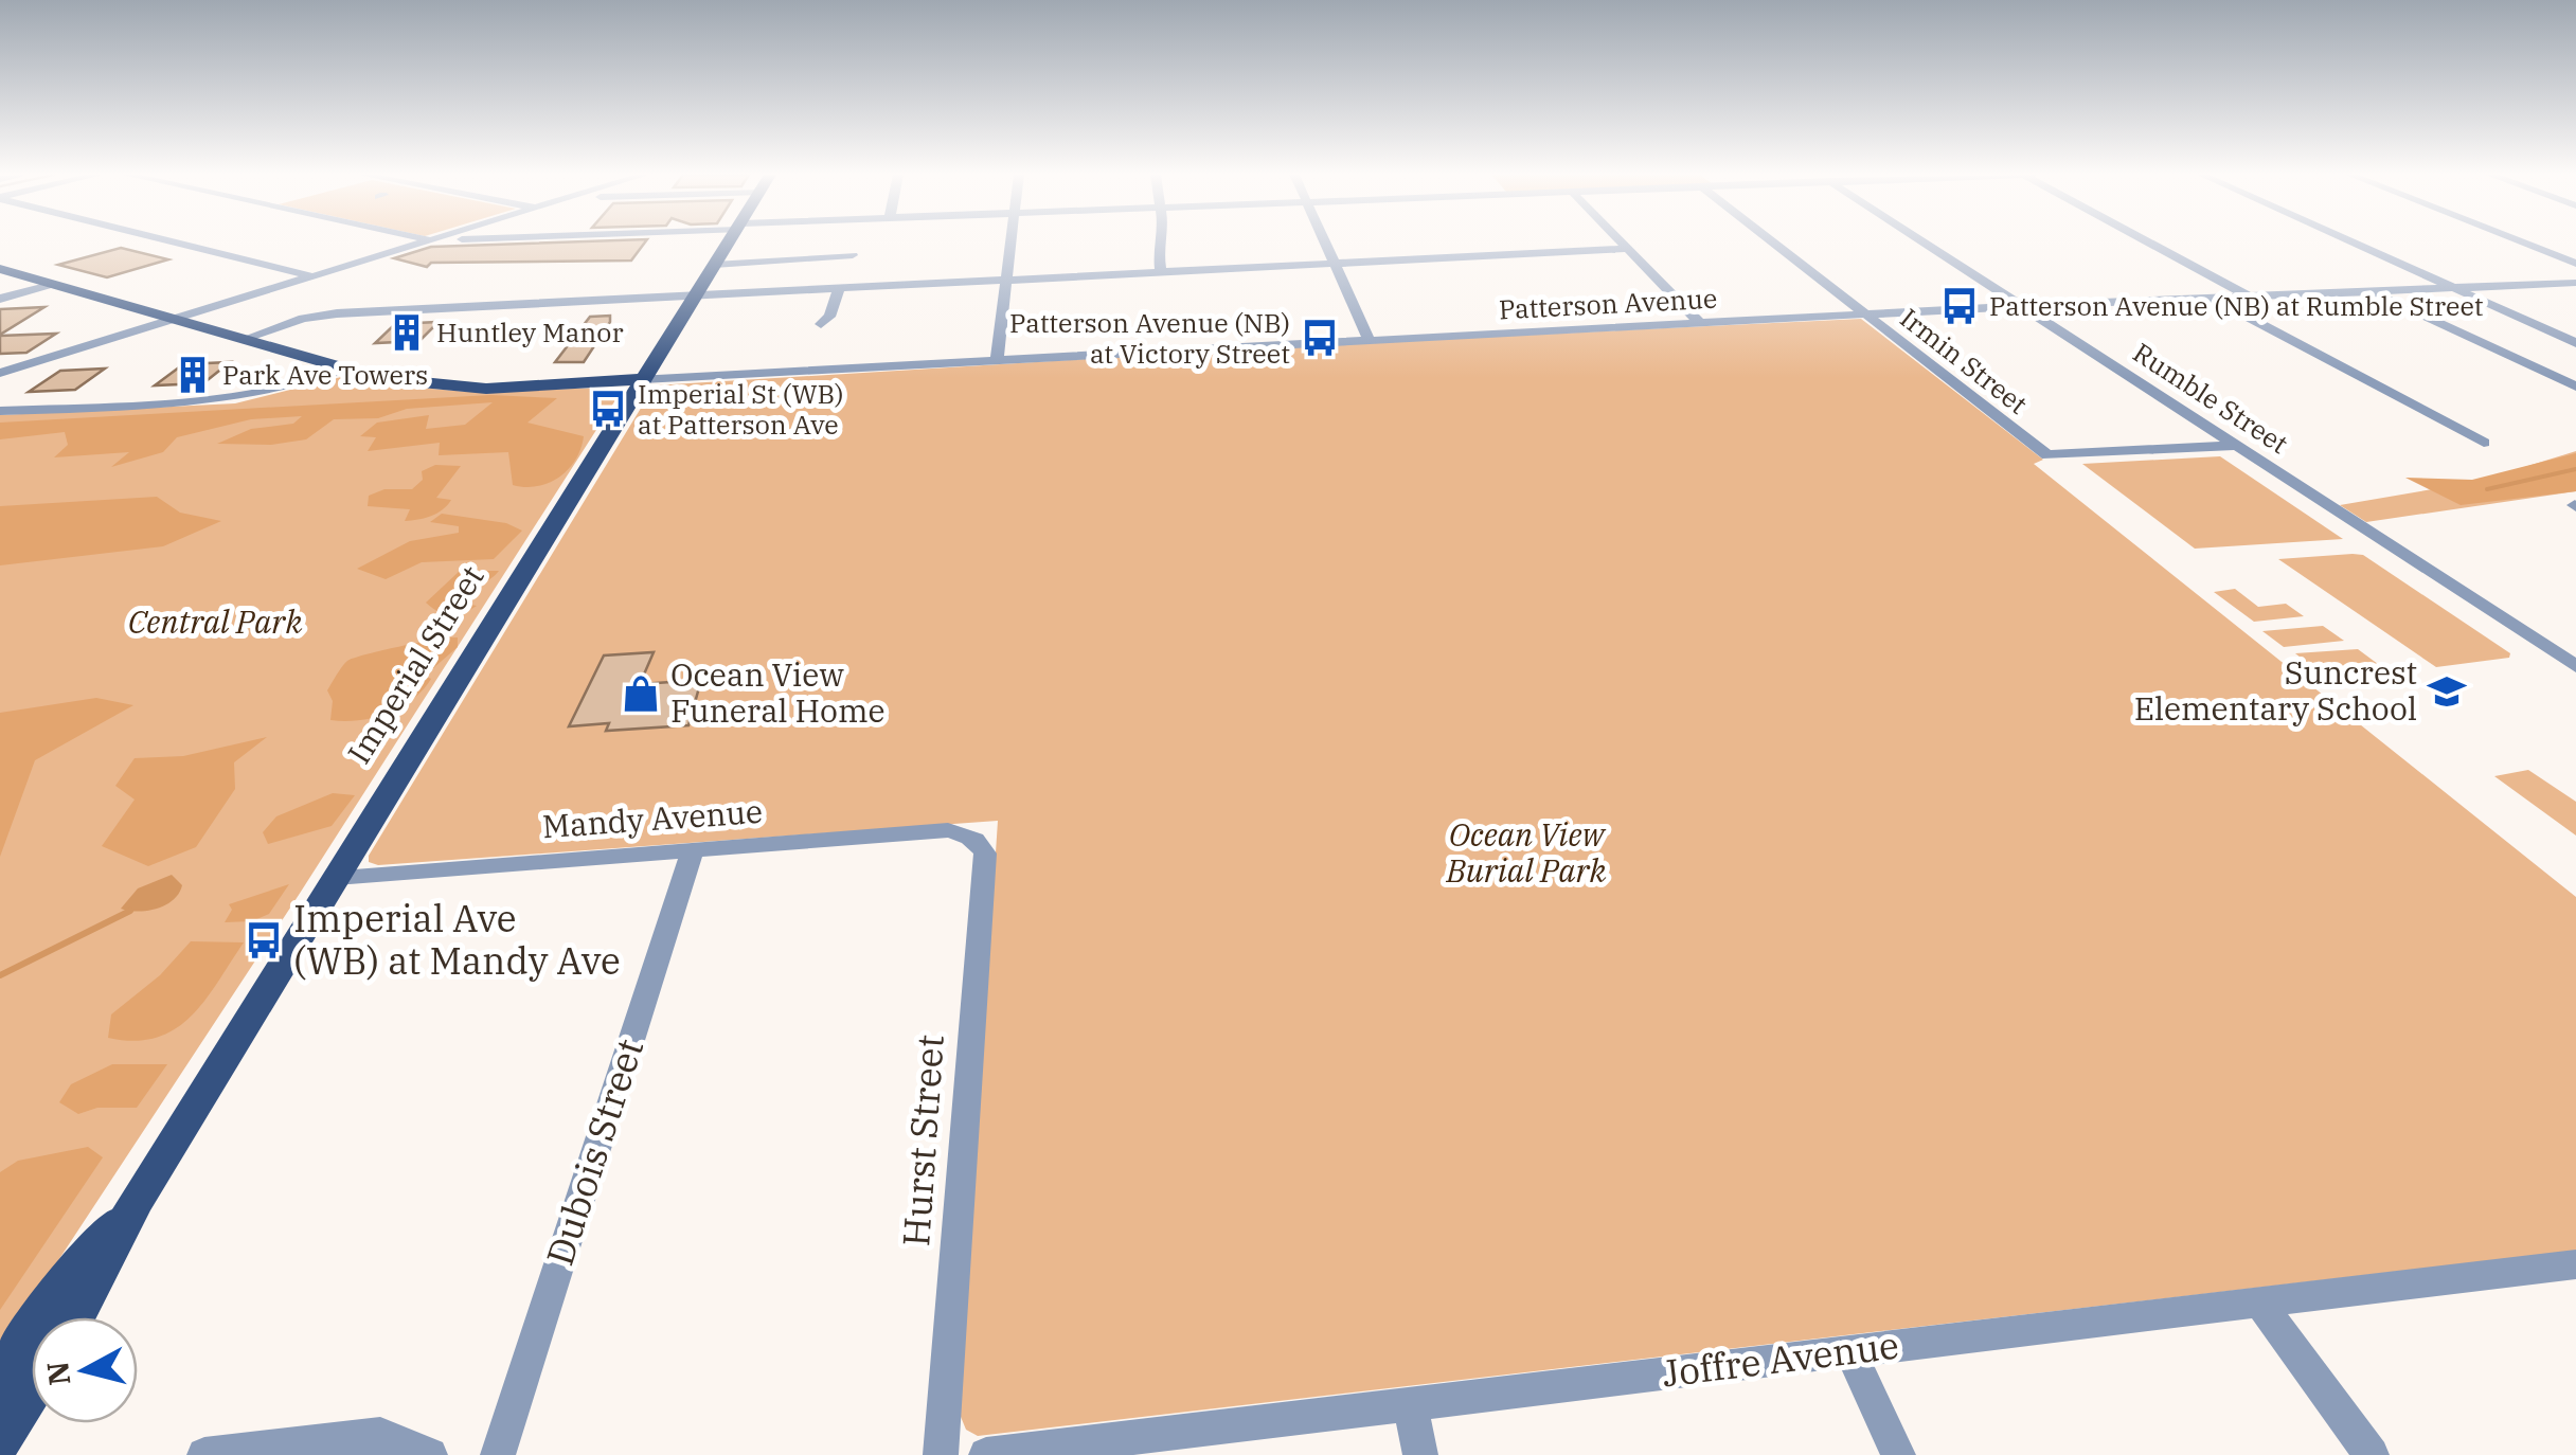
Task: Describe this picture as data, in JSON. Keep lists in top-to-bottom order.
{
  "streets": {
    "main road": ["Imperial Street"],
    "street": [
      "Patterson Avenue",
      "Irmin Street",
      "Rumble Street",
      "Mandy Avenue",
      "Hurst Street",
      "Dubois Street",
      "Joffre Avenue"
    ]
  },
  "crossings": [
    ["Patterson Avenue", "Irmin Street"],
    ["Patterson Avenue", "Rumble Street"],
    ["Patterson Avenue", "Imperial Street"],
    ["Irmin Street", "Rumble Street"],
    ["Imperial Street", "Mandy Avenue"],
    ["Mandy Avenue", "Hurst Street"],
    ["Mandy Avenue", "Dubois Street"]
  ],
  "parks": ["Central Park", "Ocean View Burial Park"],
  "places": {
    "bus stop": [
      "Patterson Avenue (NB) at Rumble Street",
      "Patterson Avenue (NB) at Victory Street",
      "Imperial St (WB) at Patterson Ave",
      "Imperial Ave (WB) at Mandy Ave"
    ],
    "building": ["Huntley Manor", "Park Ave Towers"],
    "school or university": ["Suncrest Elementary School"],
    "shop": ["Ocean View Funeral Home"]
  },
  "north": "left"
}
